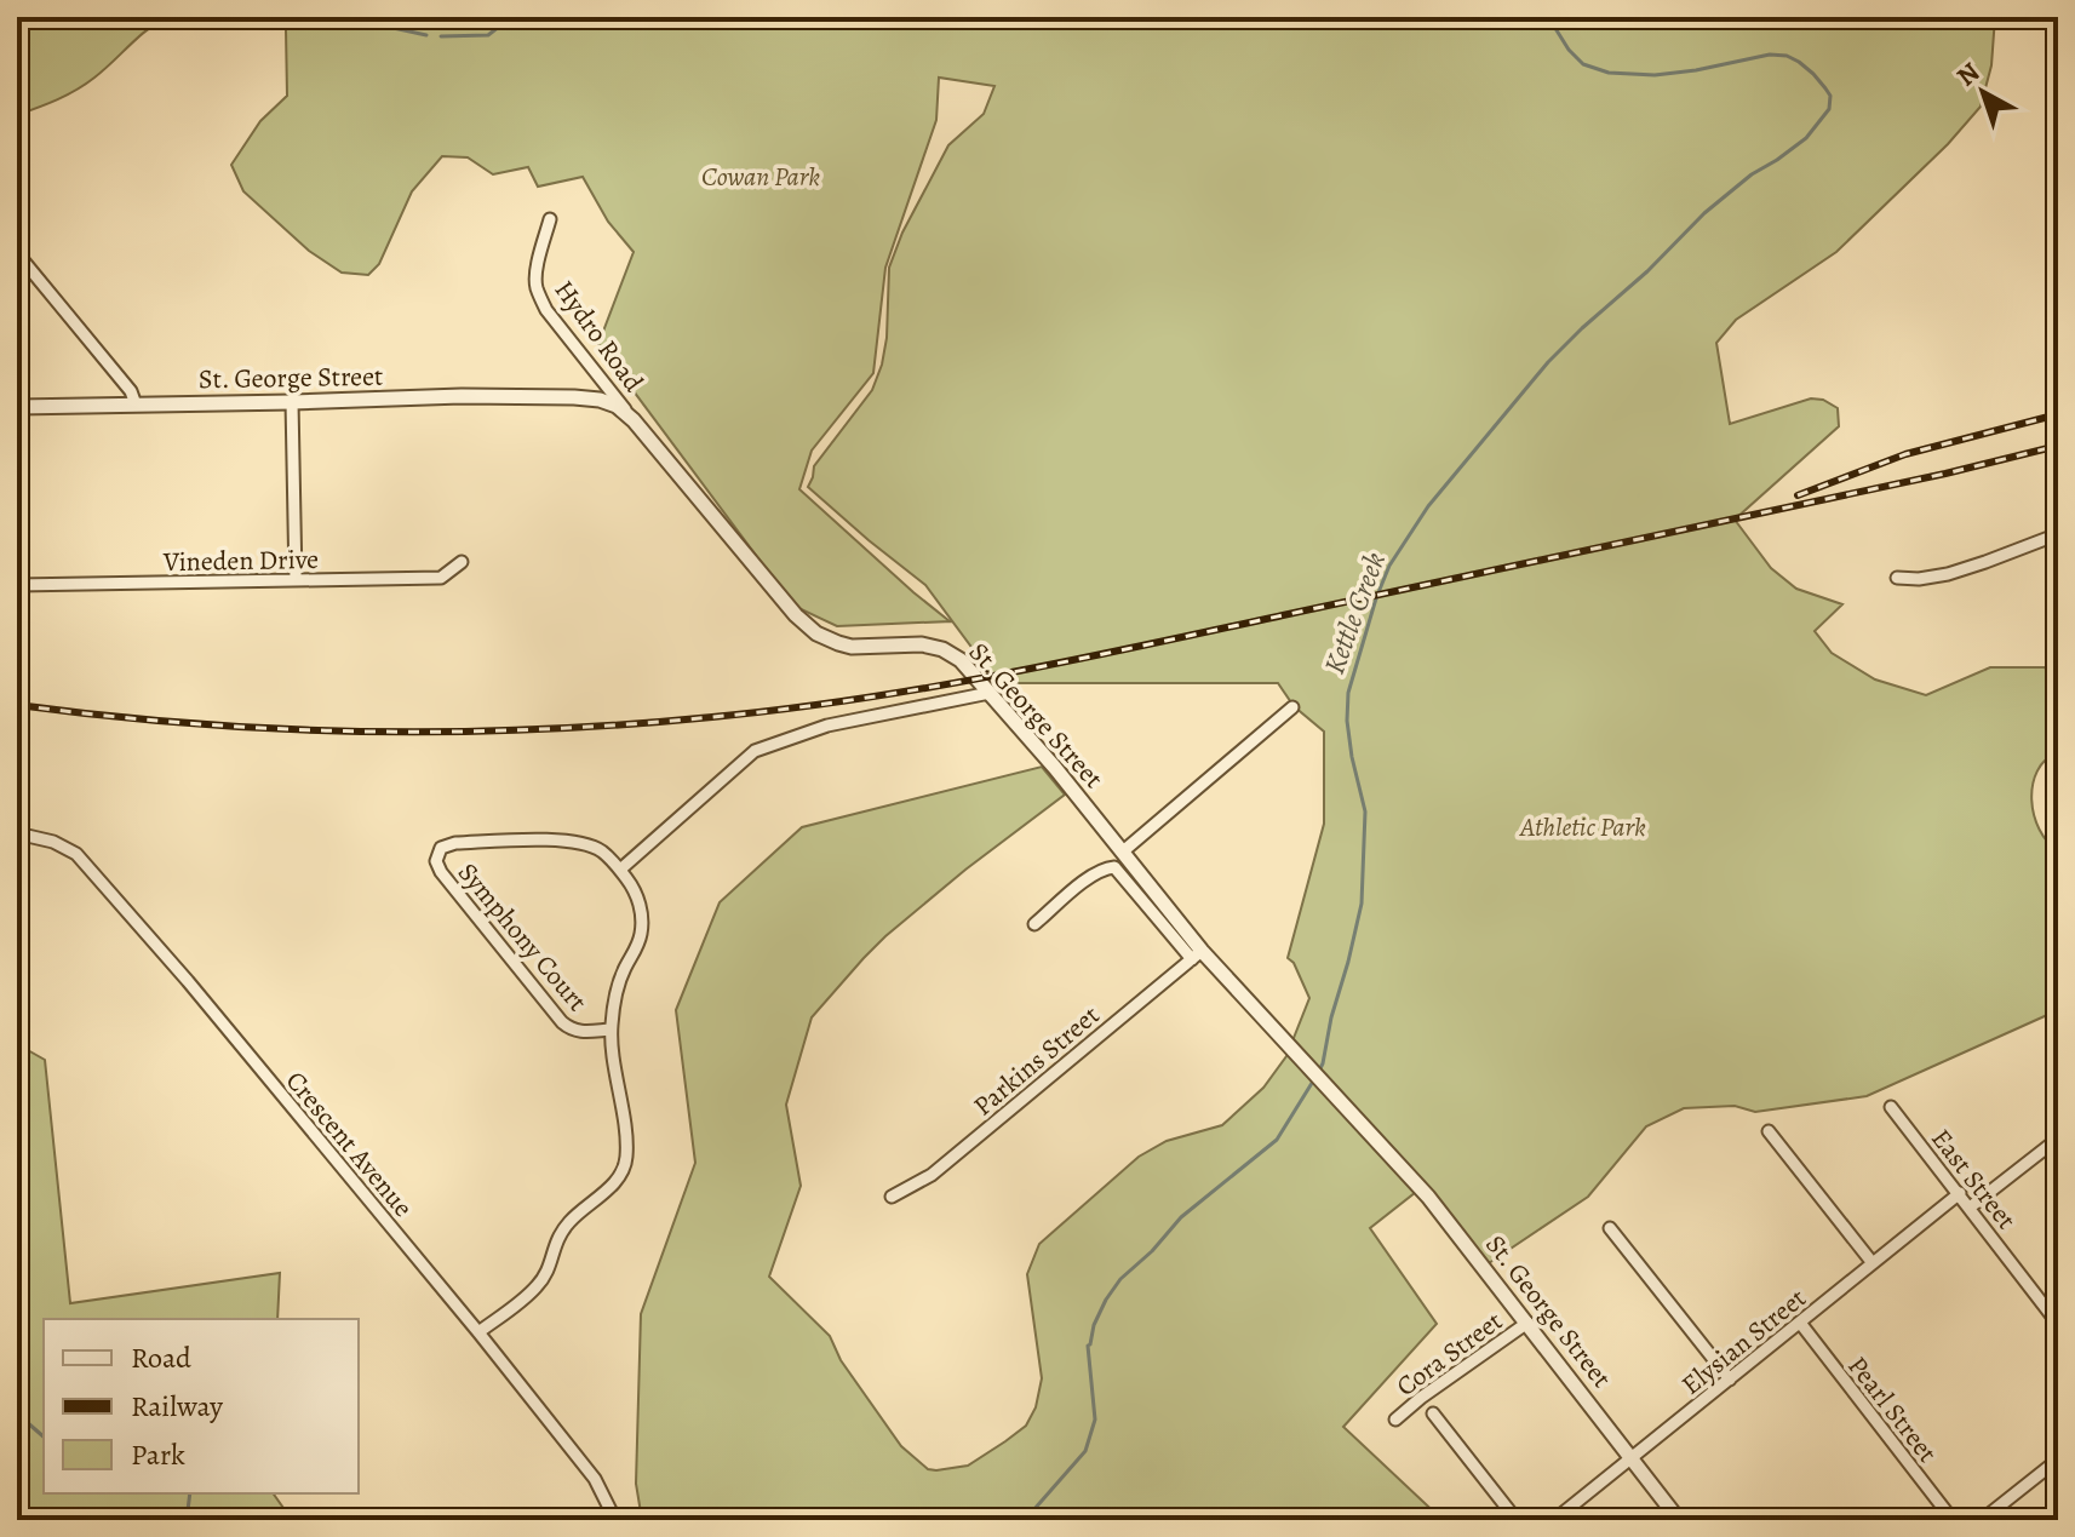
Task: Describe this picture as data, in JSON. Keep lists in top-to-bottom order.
{
  "streets": {
    "street": [
      "Hydro Road",
      "St. George Street",
      "Vineden Drive",
      "Symphony Court",
      "Parkins Street",
      "Crescent Avenue",
      "East Street",
      "Elysian Street",
      "Cora Street",
      "Pearl Street"
    ]
  },
  "crossings": [
    ["Hydro Road", "St. George Street"],
    ["St. George Street", "Parkins Street"],
    ["St. George Street", "Elysian Street"],
    ["St. George Street", "Cora Street"],
    ["Symphony Court", "Crescent Avenue"],
    ["East Street", "Elysian Street"],
    ["Elysian Street", "Pearl Street"]
  ],
  "water": ["Kettle Creek"],
  "parks": ["Cowan Park", "Athletic Park"],
  "legend": ["Road", "Railway", "Park"],
  "north": "top left"
}
